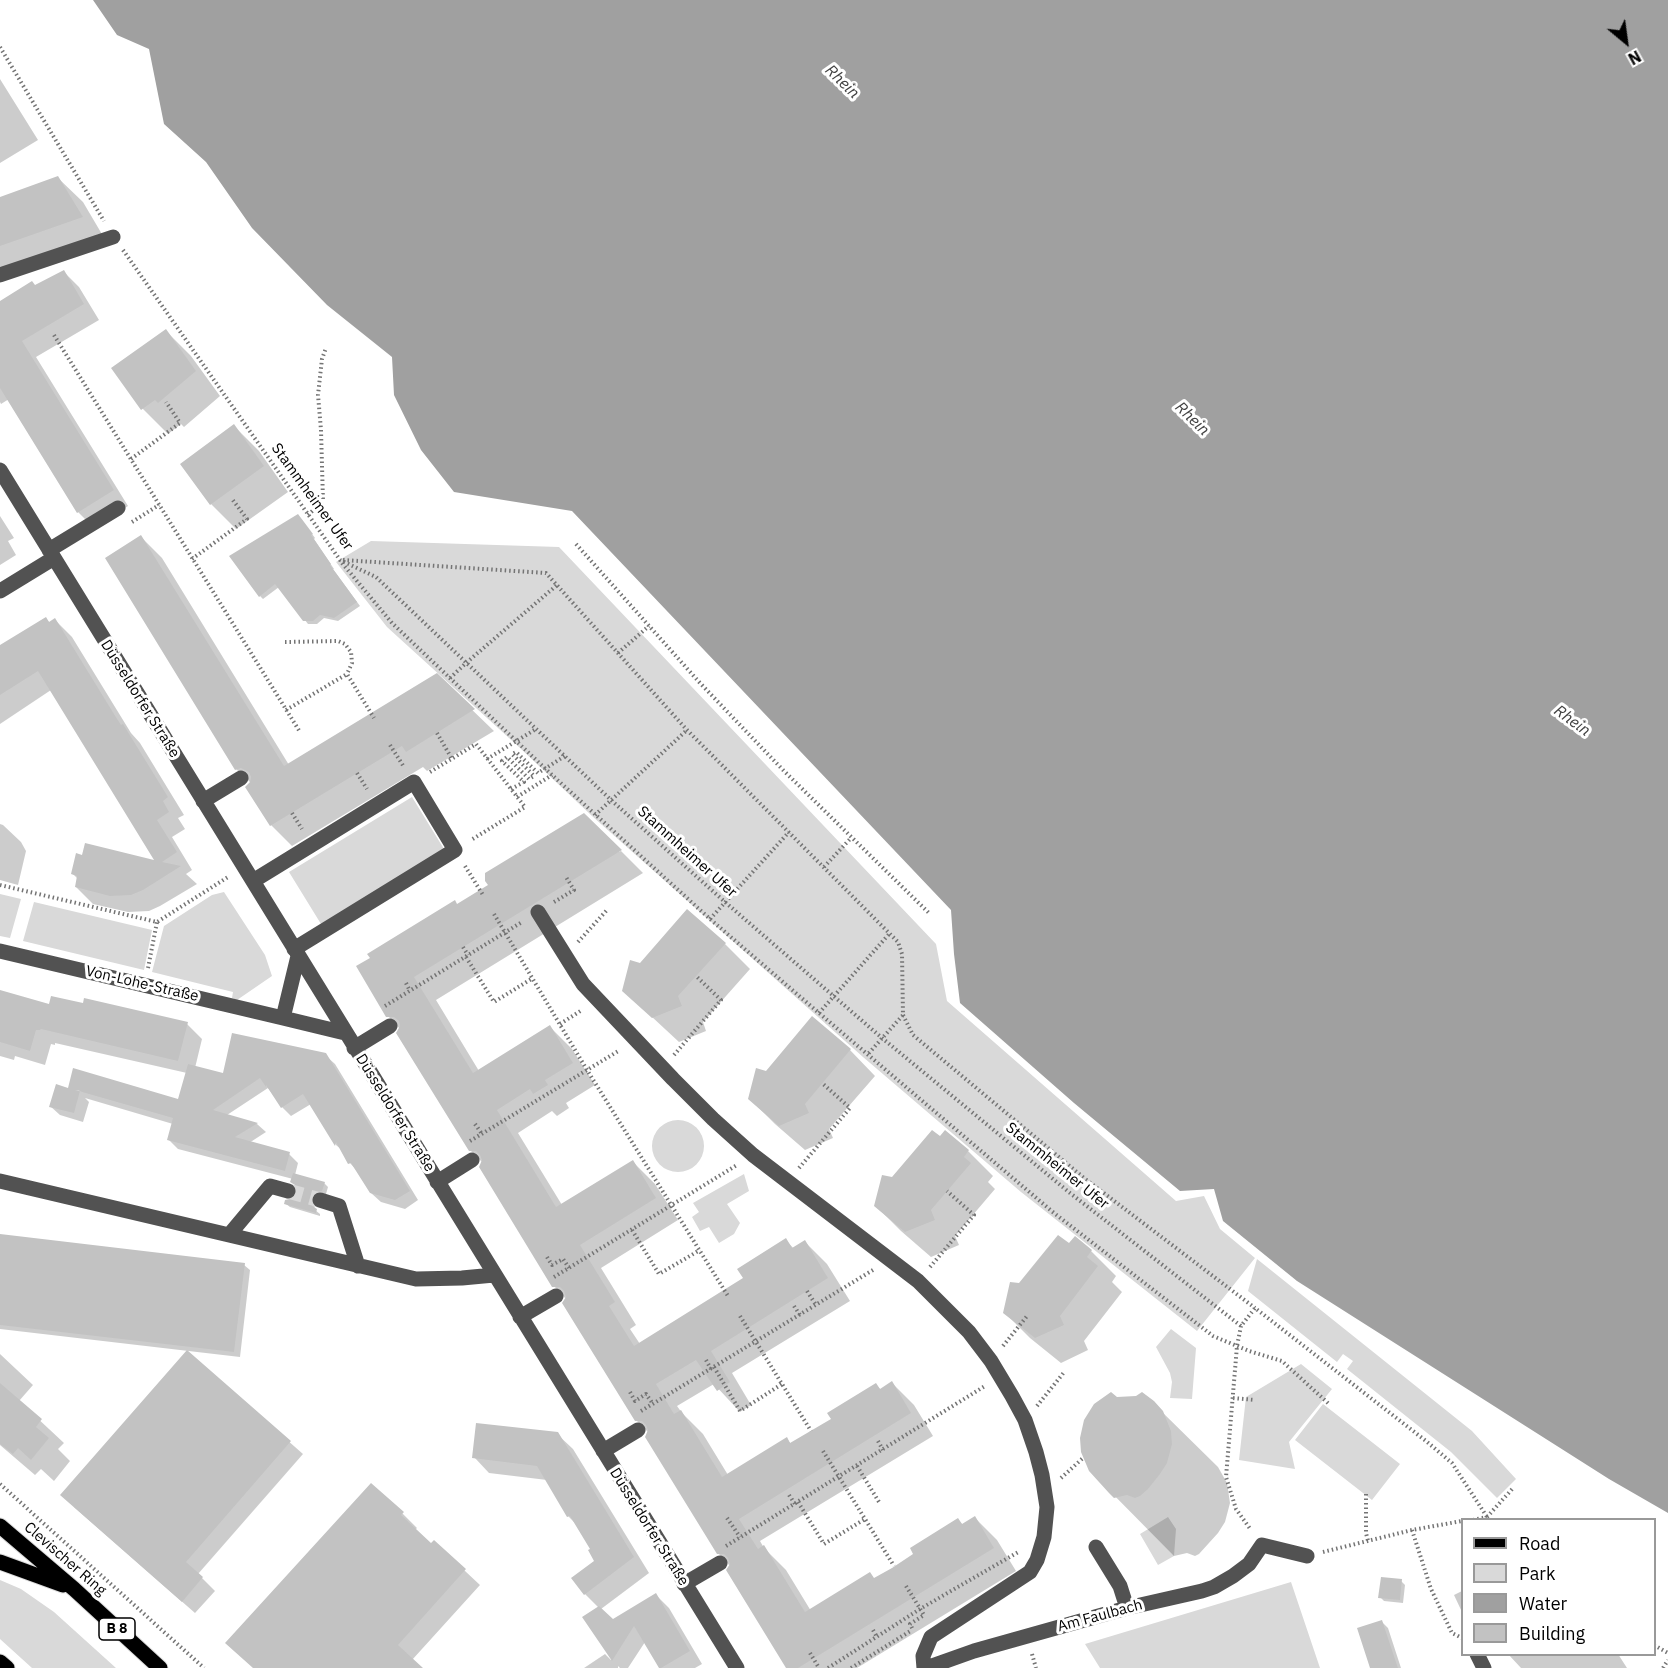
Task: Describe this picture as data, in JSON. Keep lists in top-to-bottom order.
{
  "streets": {
    "main road": ["Clevischer Ring", "B 8"],
    "street": ["Düsseldorfer Straße", "Von-Lohe-Straße", "Am Faulbach"],
    "path": ["Stammheimer Ufer"]
  },
  "crossings": [
    ["Düsseldorfer Straße", "Von-Lohe-Straße"]
  ],
  "water": ["Rhein"],
  "legend": [
    "Road",
    "Park",
    "Water",
    "Building"
  ],
  "north": "bottom right"
}
